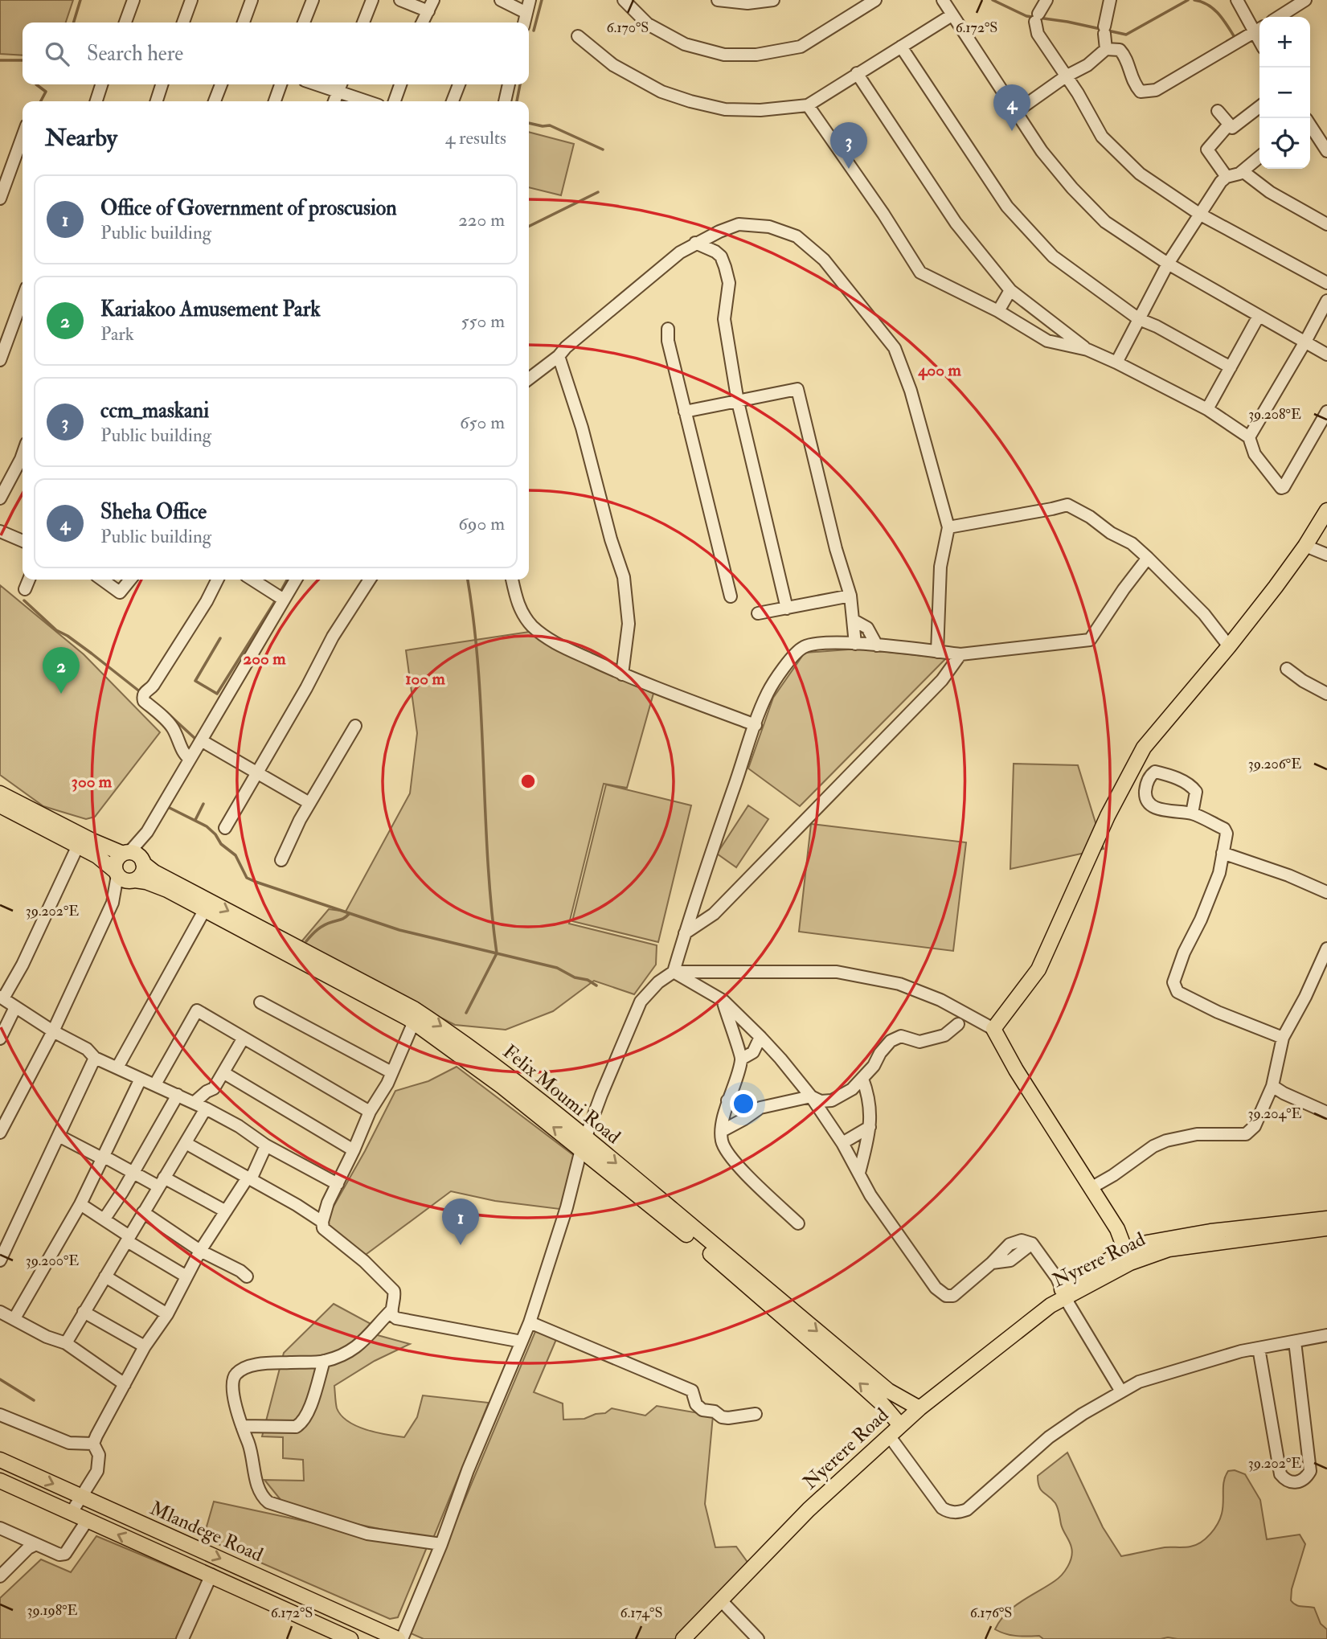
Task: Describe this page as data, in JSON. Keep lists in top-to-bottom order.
{
  "streets": {
    "main road": [
      "Felix Moumi Road",
      "Nyrere Road",
      "Nyerere Road",
      "Mlandege Road"
    ]
  },
  "crossings": [
    ["Felix Moumi Road", "Nyerere Road"],
    ["Nyrere Road", "Nyerere Road"]
  ],
  "page": {
    "map_buttons": ["+", "−"],
    "search": "Search here",
    "pins": [
      "4",
      "3",
      "2",
      "1"
    ],
    "heading": ["Nearby", "4 results"],
    "list": [
      {
        "mark": "1",
        "name": "Office of Government of proscusion",
        "note": "Public building",
        "value": "220 m"
      },
      {
        "mark": "2",
        "name": "Kariakoo Amusement Park",
        "note": "Park",
        "value": "550 m"
      },
      {
        "mark": "3",
        "name": "ccm_maskani",
        "note": "Public building",
        "value": "650 m"
      },
      {
        "mark": "4",
        "name": "Sheha Office",
        "note": "Public building",
        "value": "690 m"
      }
    ]
  },
  "coordinates": [
    "6.170°S",
    "6.172°S",
    "39.208°E",
    "39.206°E",
    "39.202°E",
    "39.204°E",
    "39.200°E",
    "39.198°E",
    "6.174°S",
    "6.176°S"
  ],
  "rings": [
    "400 m",
    "200 m",
    "100 m",
    "300 m"
  ]
}
